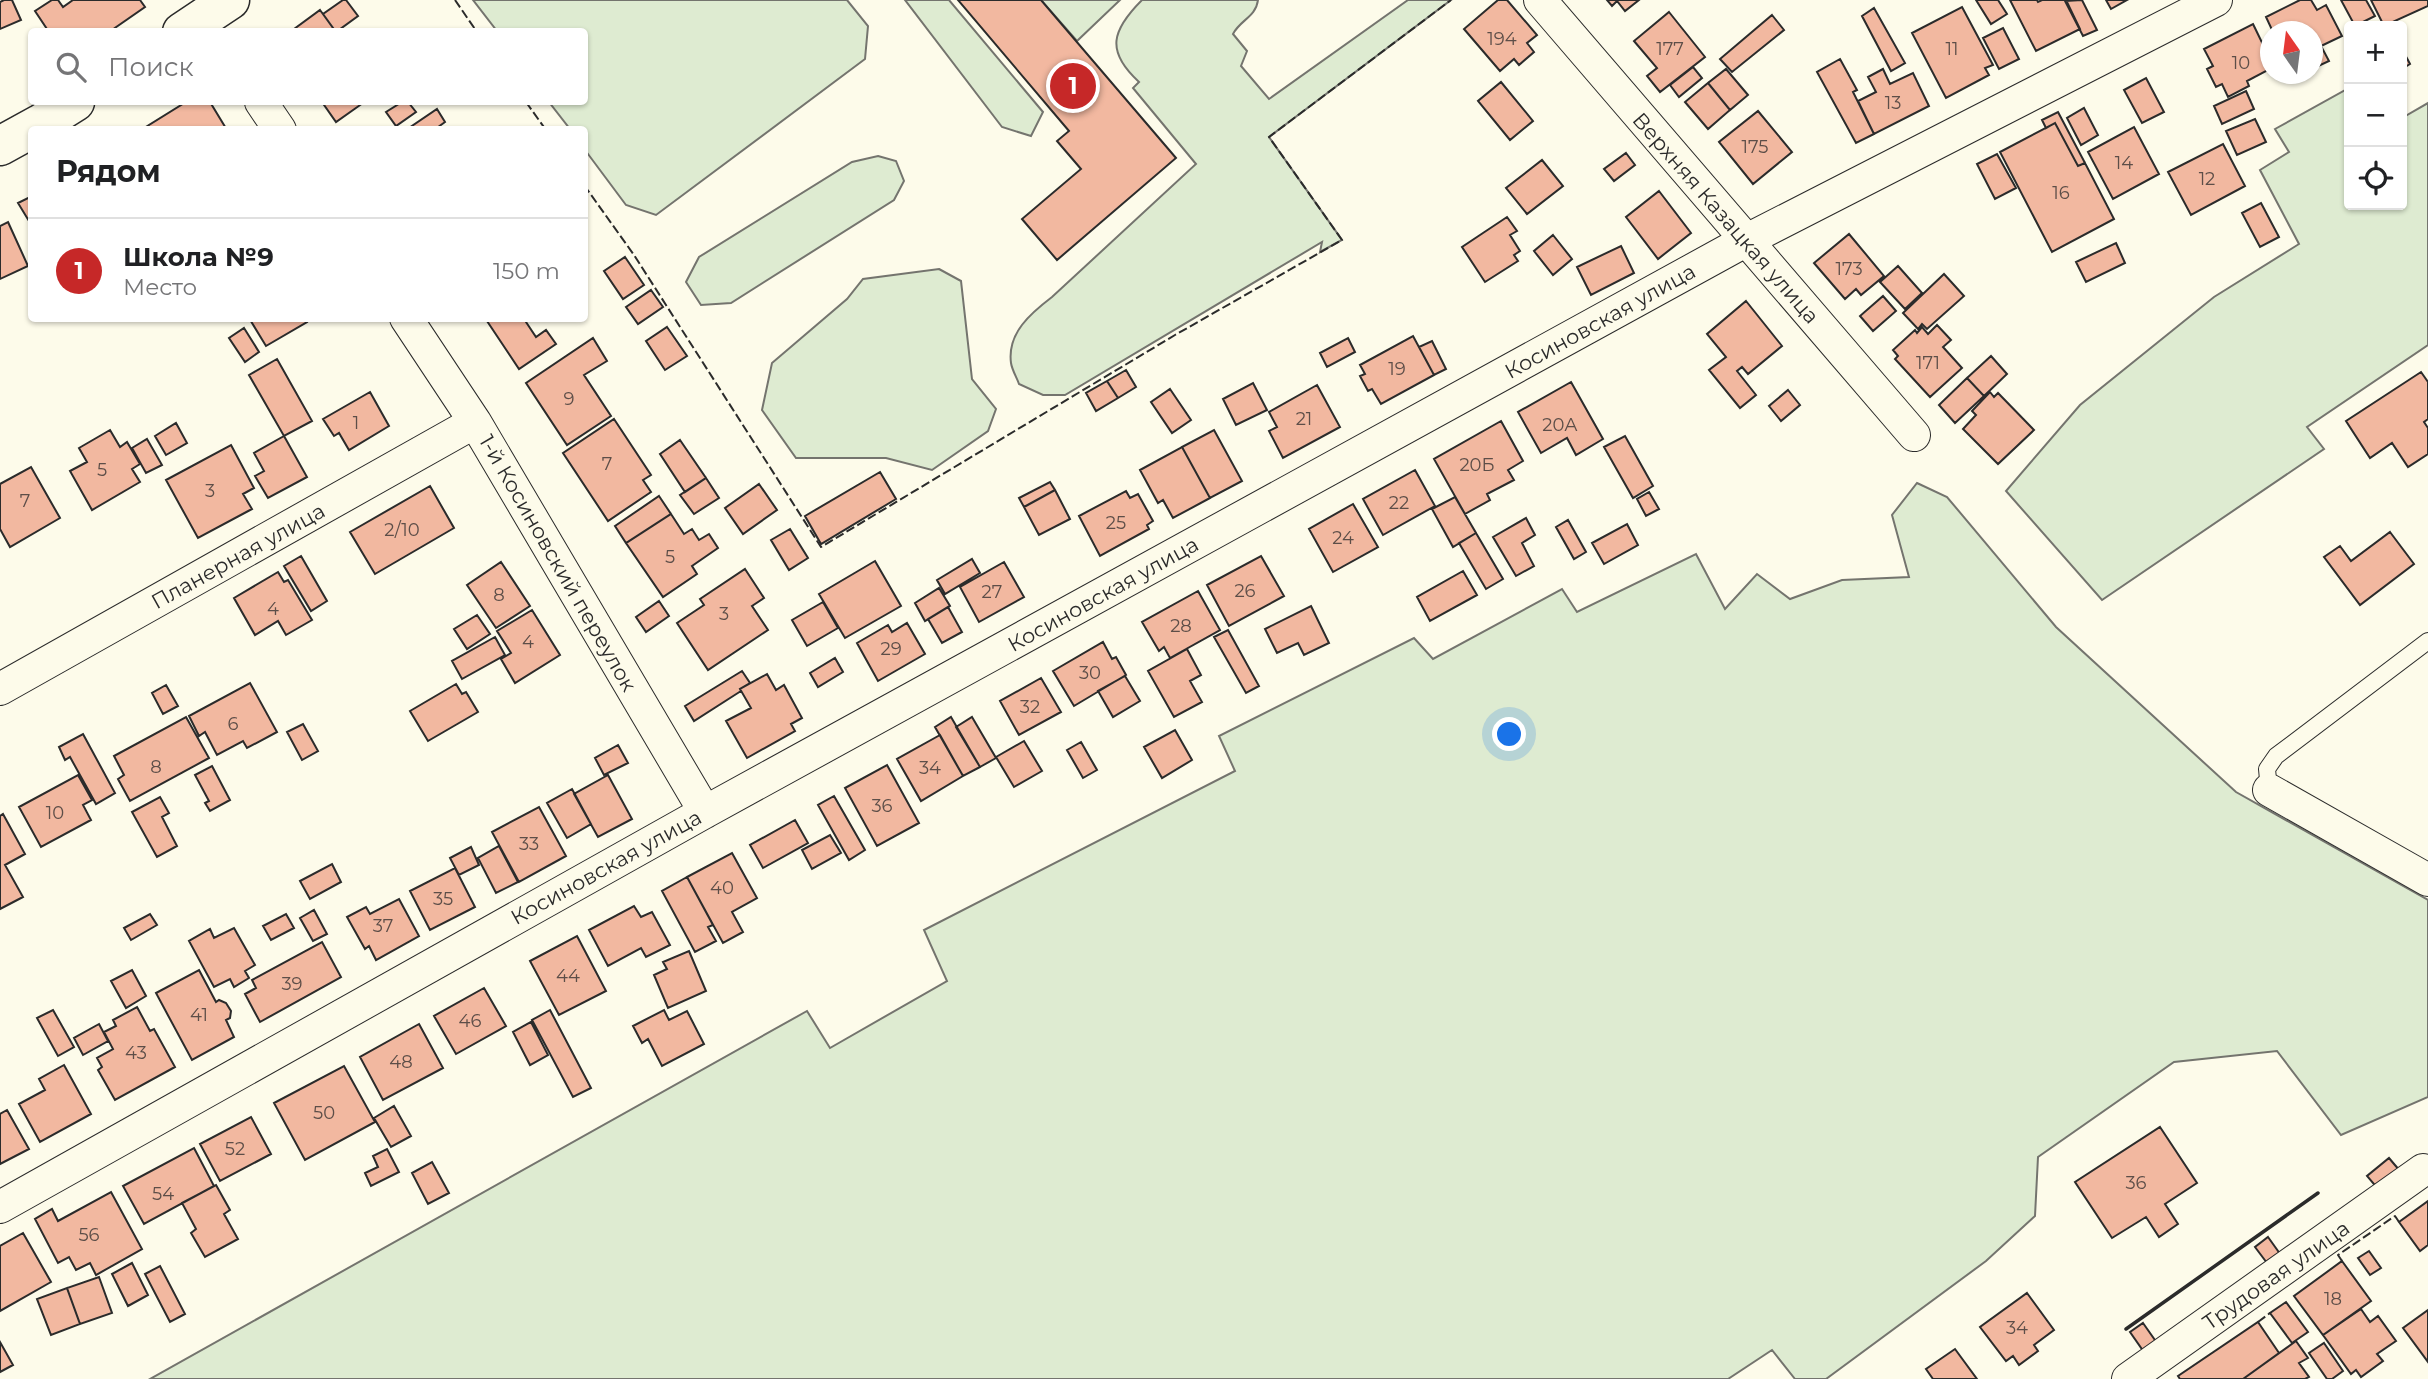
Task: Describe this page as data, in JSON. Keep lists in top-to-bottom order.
{
  "streets": {
    "street": [
      "Верхняя Казацкая улица",
      "Косиновская улица",
      "Планерная улица",
      "1-й Косиновский переулок",
      "Трудовая улица"
    ]
  },
  "crossings": [
    ["Верхняя Казацкая улица", "Косиновская улица"],
    ["Косиновская улица", "1-й Косиновский переулок"],
    ["Планерная улица", "1-й Косиновский переулок"]
  ],
  "house_numbers": [
    "194",
    "177",
    "11",
    "10",
    "13",
    "175",
    "14",
    "12",
    "16",
    "173",
    "171",
    "19",
    "9",
    "21",
    "1",
    "20А",
    "7",
    "20Б",
    "5",
    "3",
    "7",
    "22",
    "25",
    "2/10",
    "24",
    "5",
    "26",
    "27",
    "8",
    "4",
    "3",
    "28",
    "4",
    "29",
    "30",
    "32",
    "6",
    "8",
    "34",
    "36",
    "10",
    "33",
    "40",
    "35",
    "37",
    "44",
    "39",
    "41",
    "46",
    "43",
    "48",
    "50",
    "52",
    "36",
    "54",
    "56",
    "18",
    "34"
  ],
  "north": "top",
  "page": {
    "map_buttons": ["+", "−"],
    "search": "Поиск",
    "pins": "1",
    "heading": "Рядом",
    "list": [
      {
        "mark": "1",
        "name": "Школа №9",
        "note": "Место",
        "value": "150 m"
      }
    ]
  }
}
